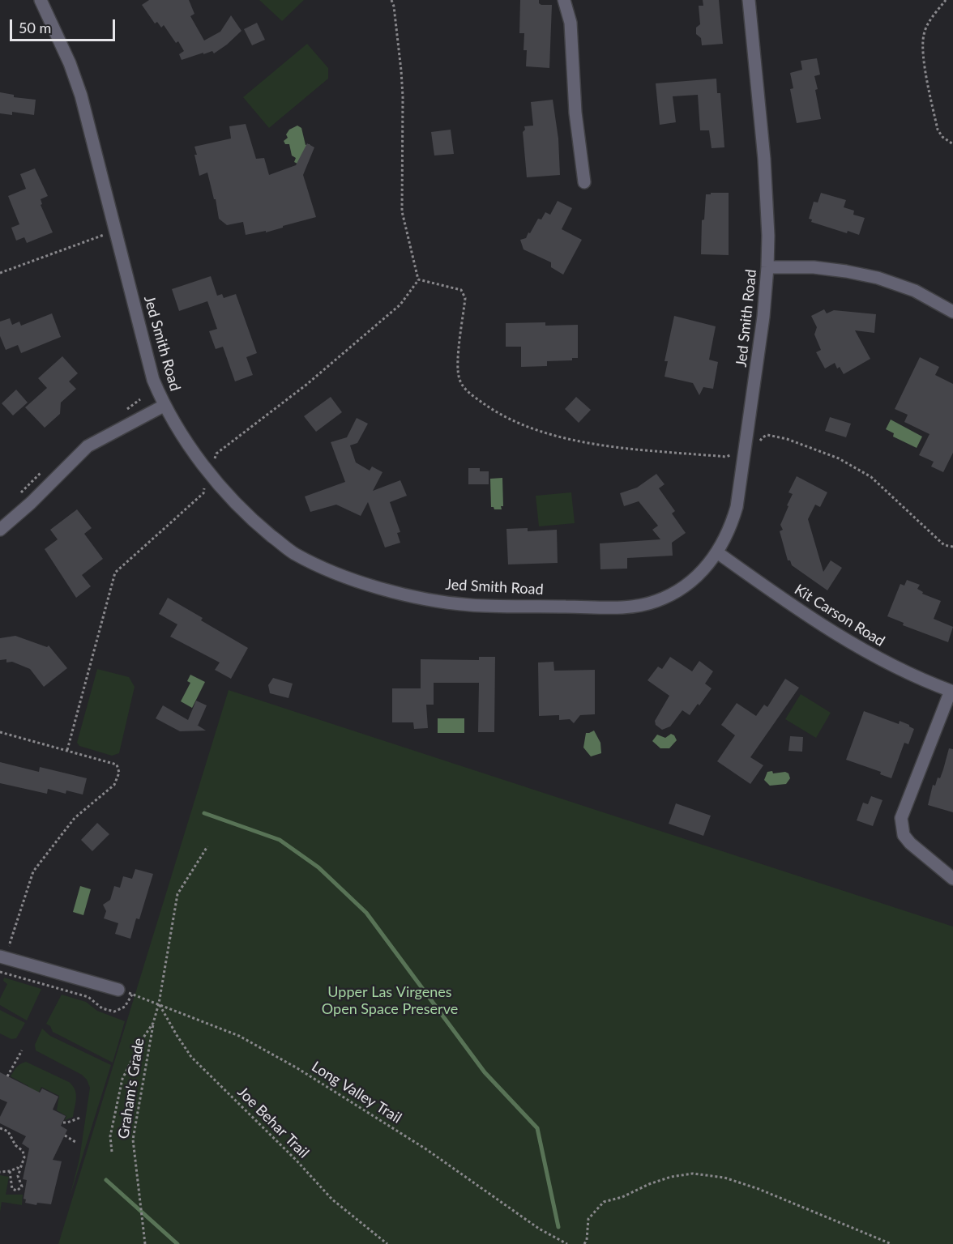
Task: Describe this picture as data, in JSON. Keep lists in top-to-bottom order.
{
  "streets": {
    "street": ["Jed Smith Road", "Kit Carson Road"],
    "path": ["Graham's Grade", "Long Valley Trail", "Joe Behar Trail"]
  },
  "crossings": [
    ["Jed Smith Road", "Kit Carson Road"],
    ["Long Valley Trail", "Joe Behar Trail"]
  ],
  "parks": ["Upper Las Virgenes Open Space Preserve"],
  "scale_bar": "50 m"
}
